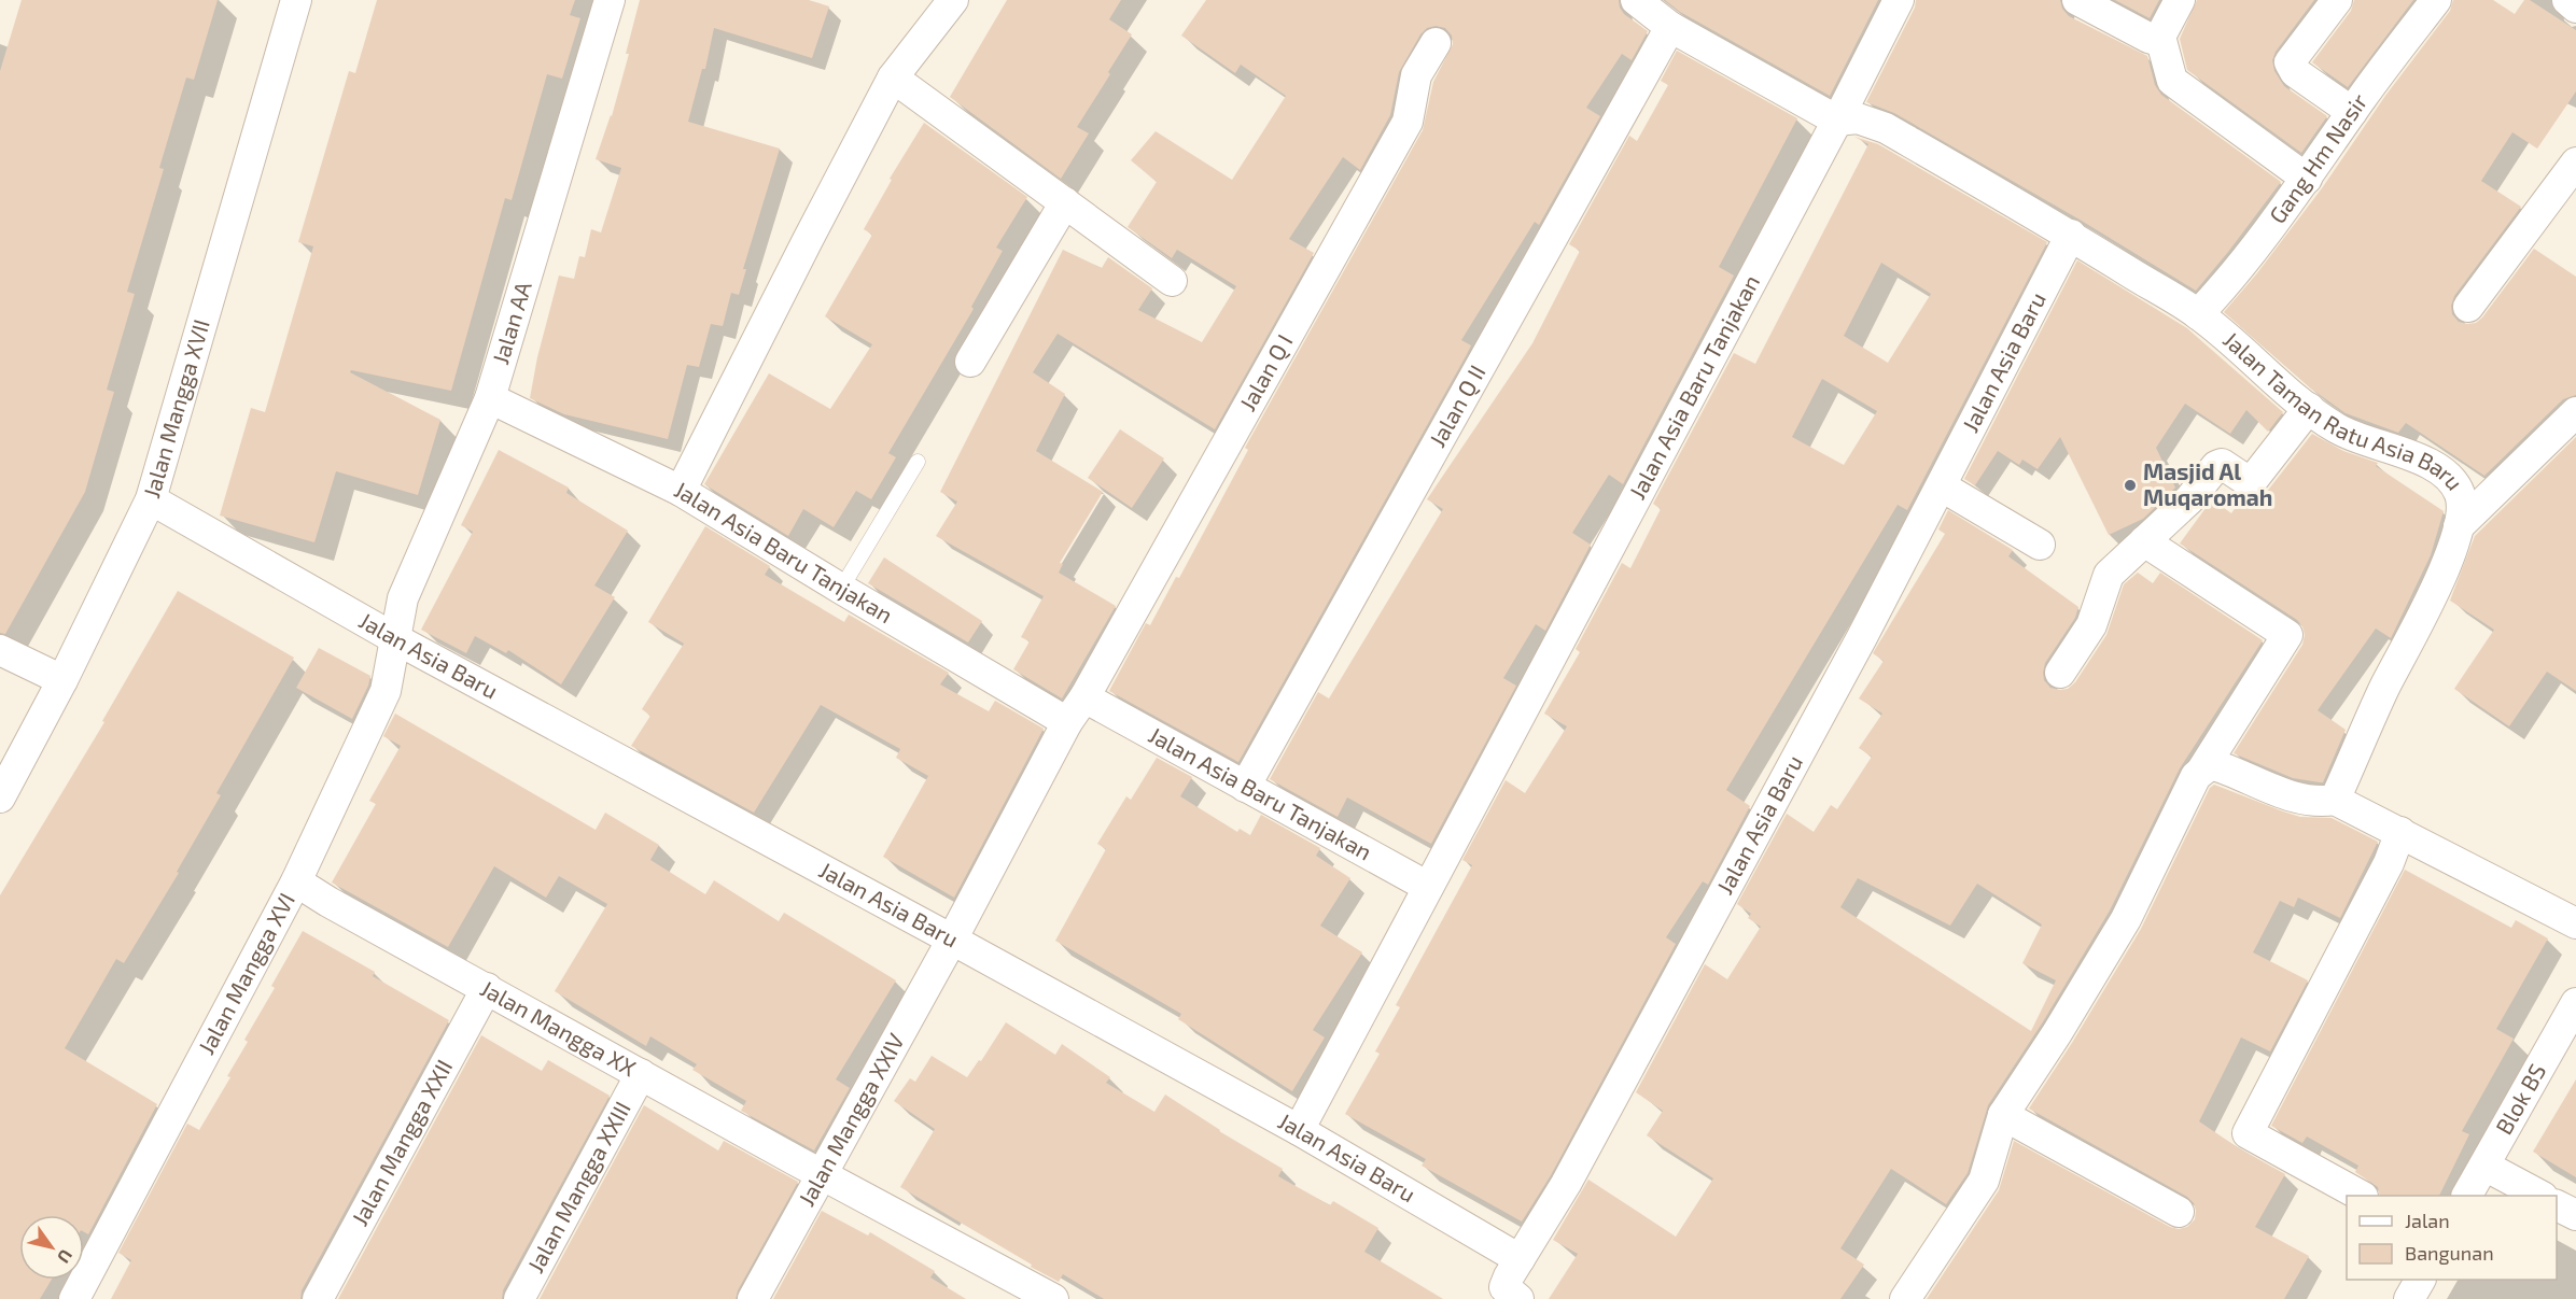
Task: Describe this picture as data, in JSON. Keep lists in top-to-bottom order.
{
  "streets": {
    "street": [
      "Gang Hm Nasir",
      "Jalan AA",
      "Jalan Asia Baru",
      "Jalan Q I",
      "Jalan Asia Baru Tanjakan",
      "Jalan Q II",
      "Jalan Mangga XVII",
      "Jalan Taman Ratu Asia Baru",
      "Jalan Mangga XVI",
      "Jalan Mangga XX",
      "Blok BS",
      "Jalan Mangga XXIV",
      "Jalan Mangga XXII",
      "Jalan Mangga XXIII"
    ]
  },
  "crossings": [
    ["Gang Hm Nasir", "Jalan Taman Ratu Asia Baru"],
    ["Jalan AA", "Jalan Asia Baru"],
    ["Jalan AA", "Jalan Asia Baru Tanjakan"],
    ["Jalan AA", "Jalan Mangga XVI"],
    ["Jalan Asia Baru", "Jalan Asia Baru Tanjakan"],
    ["Jalan Asia Baru", "Jalan Mangga XVII"],
    ["Jalan Asia Baru", "Jalan Taman Ratu Asia Baru"],
    ["Jalan Asia Baru", "Jalan Mangga XVI"],
    ["Jalan Asia Baru", "Jalan Mangga XXIV"],
    ["Jalan Q I", "Jalan Asia Baru Tanjakan"],
    ["Jalan Asia Baru Tanjakan", "Jalan Q II"],
    ["Jalan Mangga XVI", "Jalan Mangga XX"],
    ["Jalan Mangga XX", "Jalan Mangga XXIV"],
    ["Jalan Mangga XX", "Jalan Mangga XXII"],
    ["Jalan Mangga XX", "Jalan Mangga XXIII"]
  ],
  "places": ["Masjid Al Muqaromah"],
  "legend": ["Jalan", "Bangunan"],
  "north": "bottom right"
}
